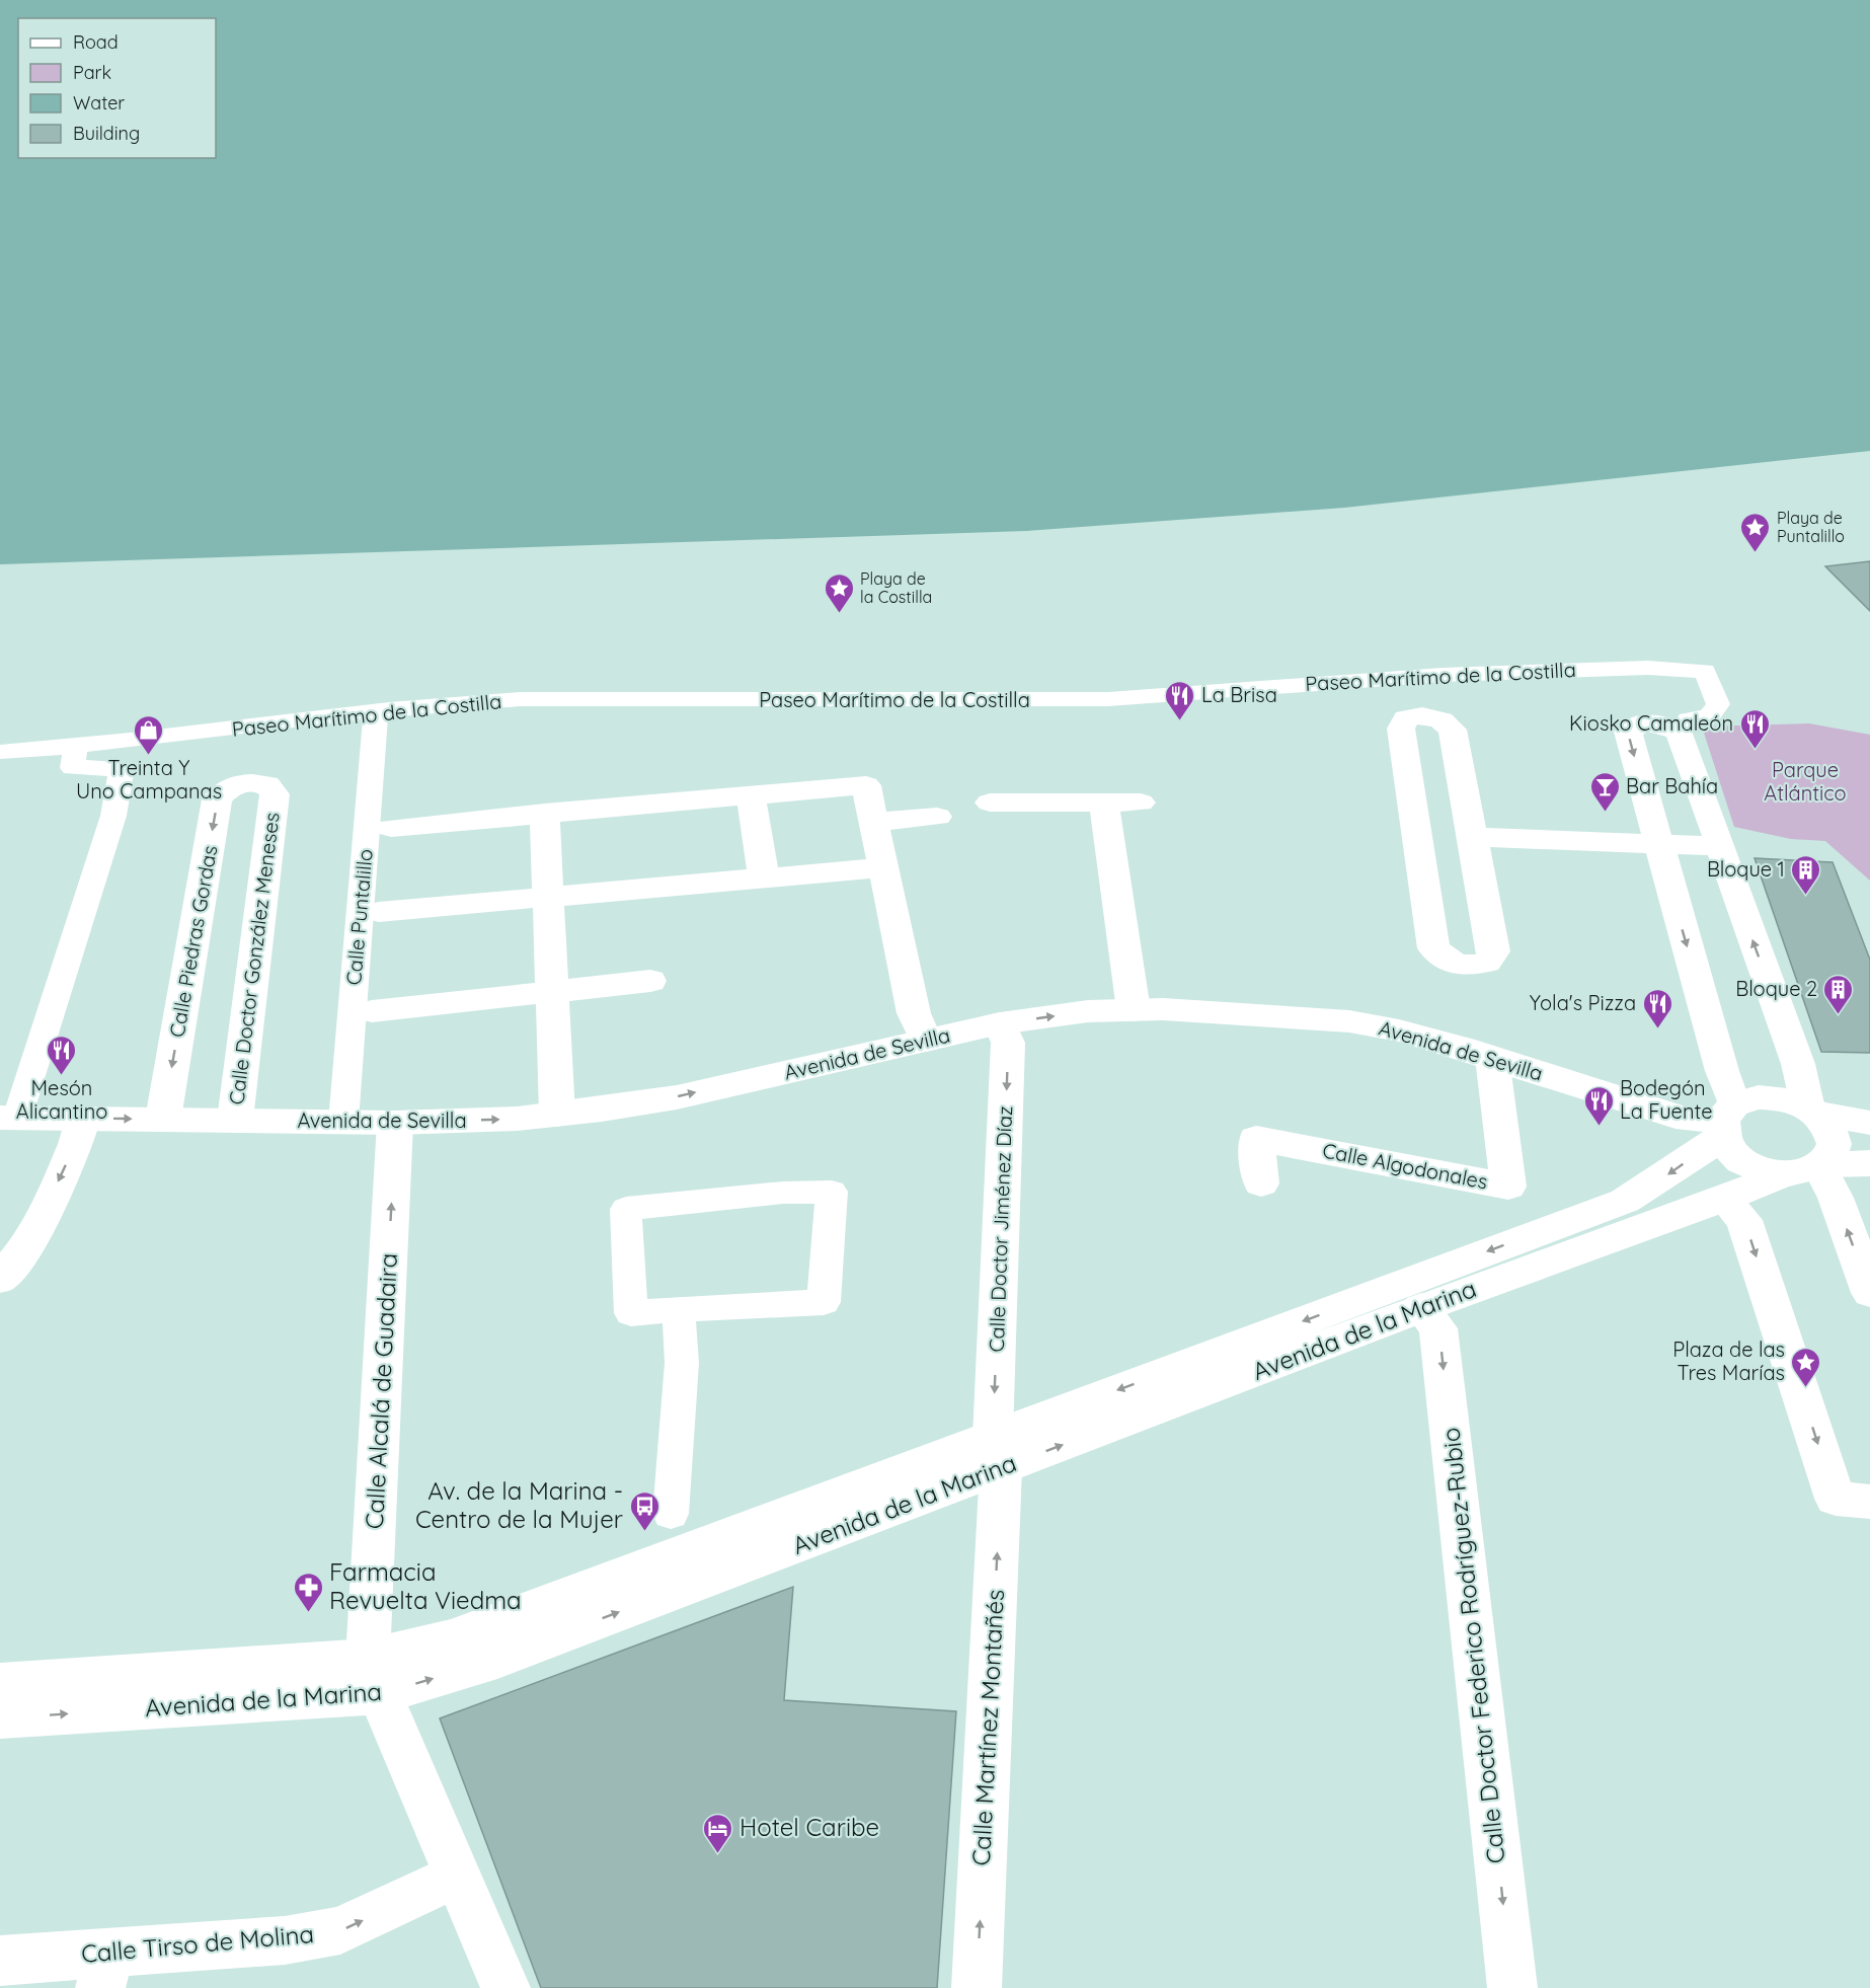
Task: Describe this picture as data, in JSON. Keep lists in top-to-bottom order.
{
  "streets": {
    "street": [
      "Paseo Marítimo de la Costilla",
      "Calle Puntalillo",
      "Calle Piedras Gordas",
      "Calle Doctor González Meneses",
      "Avenida de Sevilla",
      "Calle Algodonales",
      "Calle Doctor Jiménez Díaz",
      "Avenida de la Marina",
      "Calle Alcalá de Guadaira",
      "Calle Doctor Federico Rodríguez-Rubio",
      "Calle Martínez Montañés",
      "Calle Tirso de Molina"
    ]
  },
  "crossings": [
    ["Paseo Marítimo de la Costilla", "Calle Puntalillo"],
    ["Calle Puntalillo", "Avenida de Sevilla"],
    ["Calle Piedras Gordas", "Calle Doctor González Meneses"],
    ["Calle Piedras Gordas", "Avenida de Sevilla"],
    ["Calle Doctor González Meneses", "Avenida de Sevilla"],
    ["Avenida de Sevilla", "Calle Algodonales"],
    ["Avenida de Sevilla", "Calle Doctor Jiménez Díaz"],
    ["Avenida de Sevilla", "Avenida de la Marina"],
    ["Avenida de Sevilla", "Calle Alcalá de Guadaira"],
    ["Calle Doctor Jiménez Díaz", "Avenida de la Marina"],
    ["Calle Doctor Jiménez Díaz", "Calle Martínez Montañés"],
    ["Avenida de la Marina", "Calle Alcalá de Guadaira"],
    ["Avenida de la Marina", "Calle Doctor Federico Rodríguez-Rubio"],
    ["Avenida de la Marina", "Calle Martínez Montañés"]
  ],
  "one_way": [
    "Calle Piedras Gordas",
    "Calle Doctor Jiménez Díaz",
    "Calle Doctor Federico Rodríguez-Rubio",
    "Calle Martínez Montañés",
    "Calle Tirso de Molina"
  ],
  "parks": ["Parque Atlántico"],
  "places": {
    "place": ["Playa de Puntalillo", "Playa de la Costilla", "Plaza de las Tres Marías"],
    "restaurant": [
      "La Brisa",
      "Kiosko Camaleón",
      "Yola's Pizza",
      "Mesón Alicantino",
      "Bodegón La Fuente"
    ],
    "shop": ["Treinta Y Uno Campanas"],
    "bar": ["Bar Bahía"],
    "building": ["Bloque 1", "Bloque 2"],
    "bus stop": ["Av. de la Marina - Centro de la Mujer"],
    "pharmacy": ["Farmacia Revuelta Viedma"],
    "hotel": ["Hotel Caribe"]
  },
  "legend": [
    "Road",
    "Park",
    "Water",
    "Building"
  ]
}
